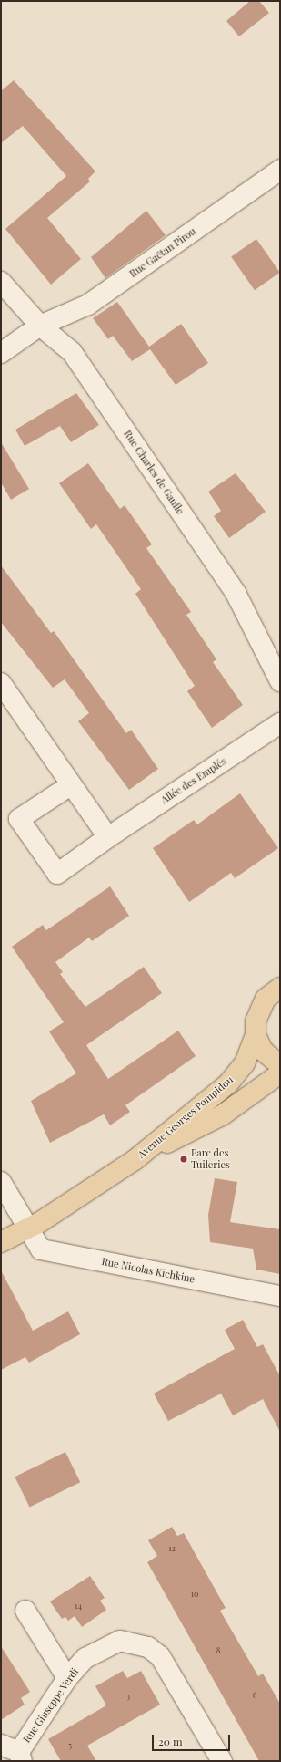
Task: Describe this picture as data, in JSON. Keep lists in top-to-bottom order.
{
  "streets": {
    "main road": ["Avenue Georges Pompidou"],
    "street": [
      "Rue Gaëtan Pirou",
      "Rue Charles de Gaulle",
      "Allée des Emplés",
      "Rue Nicolas Kichkine",
      "Rue Giuseppe Verdi"
    ]
  },
  "crossings": [
    ["Rue Gaëtan Pirou", "Rue Charles de Gaulle"],
    ["Avenue Georges Pompidou", "Rue Nicolas Kichkine"]
  ],
  "places": ["Parc des Tuileries"],
  "house_numbers": [
    "12",
    "10",
    "14",
    "8",
    "6",
    "3",
    "5"
  ],
  "scale_bar": "20 m"
}
